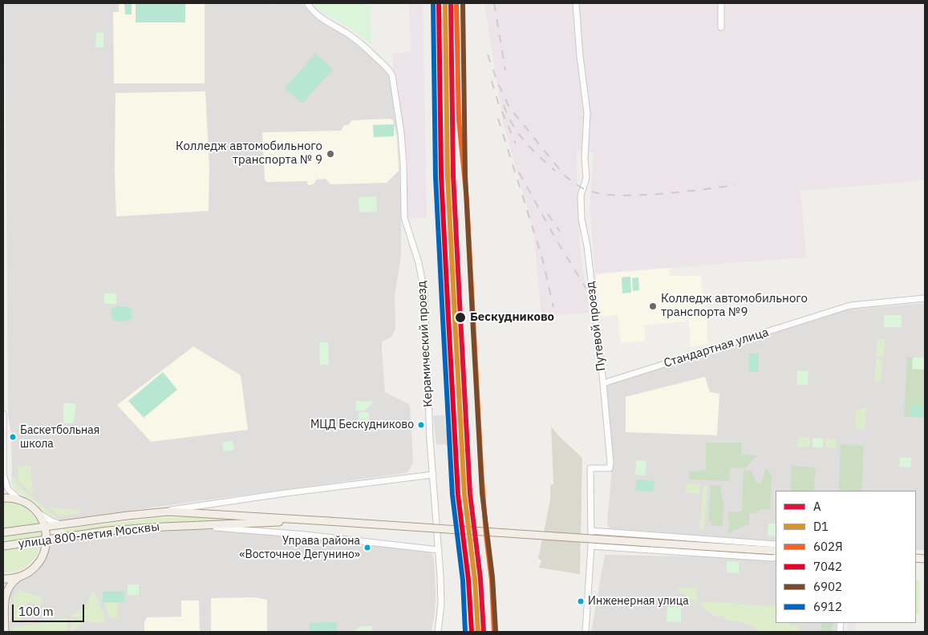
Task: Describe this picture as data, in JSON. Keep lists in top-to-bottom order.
{
  "streets": {
    "main road": ["улица 800-летия Москвы"],
    "street": ["Путевой проезд", "Керамический проезд", "Стандартная улица"]
  },
  "crossings": [
    ["Путевой проезд", "Стандартная улица"],
    ["Керамический проезд", "улица 800-летия Москвы"]
  ],
  "places": [
    "Колледж автомобильного транспорта № 9",
    "Колледж автомобильного транспорта №9",
    "Бескудниково",
    "МЦД Бескудниково",
    "Баскетбольная школа",
    "Управа района «Восточное Дегунино»",
    "Инженерная улица"
  ],
  "lines": [
    "transit line A",
    "transit line D1",
    "transit line 602Я",
    "transit line 7042",
    "transit line 6902",
    "transit line 6912"
  ],
  "legend": [
    "A",
    "D1",
    "602Я",
    "7042",
    "6902",
    "6912"
  ],
  "scale_bar": "100 m"
}
